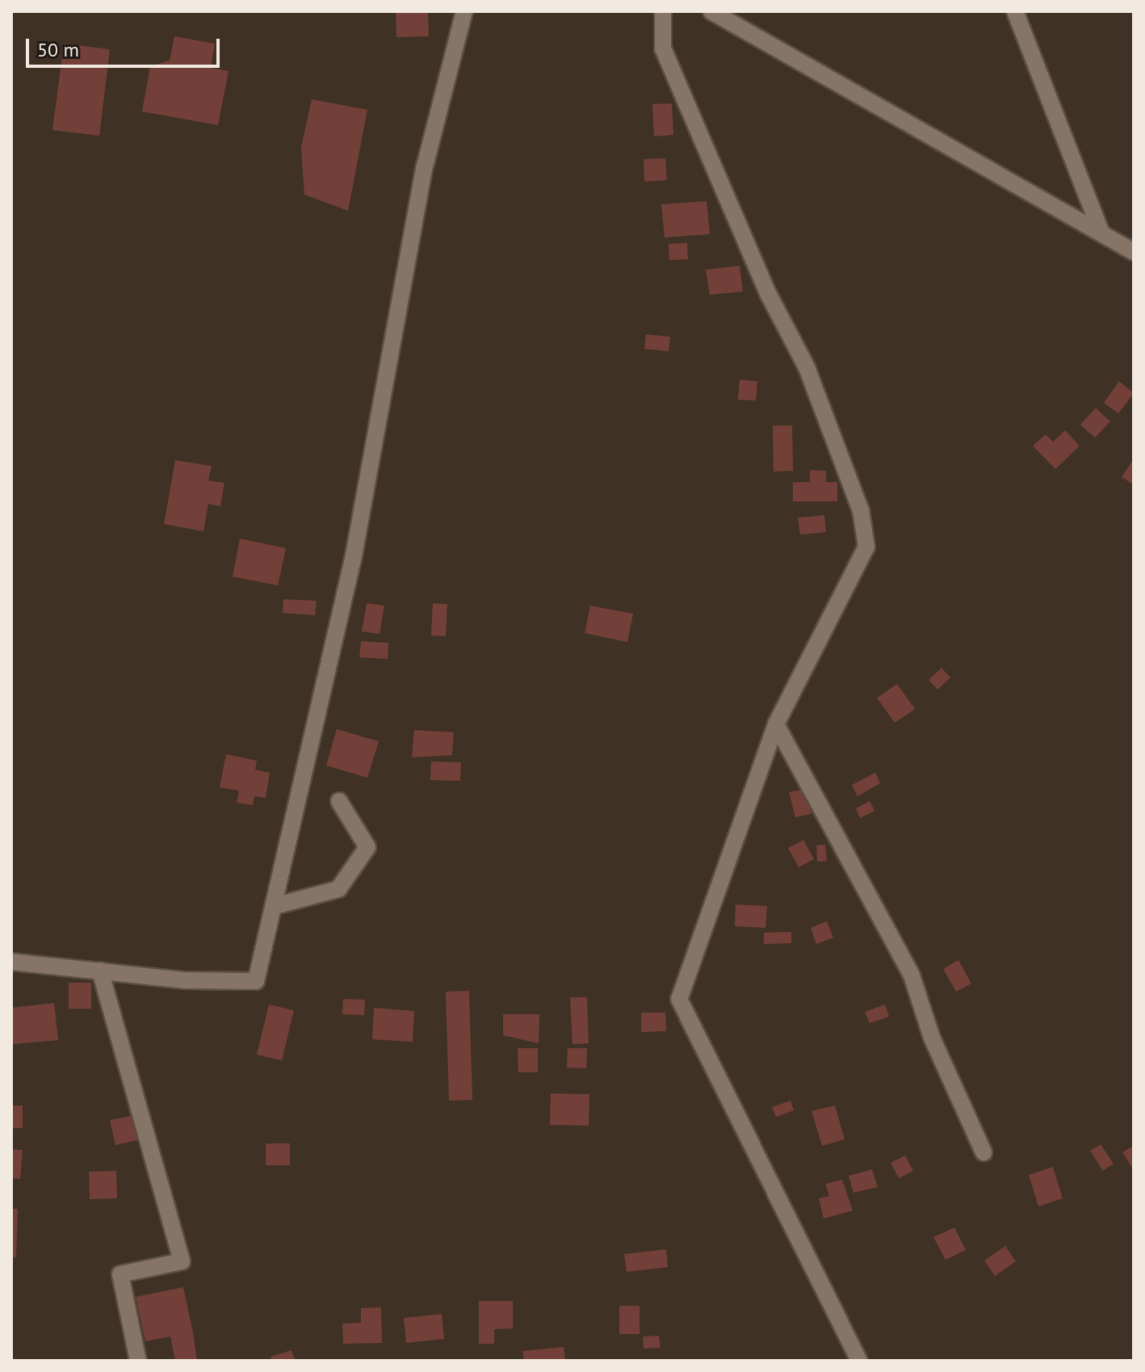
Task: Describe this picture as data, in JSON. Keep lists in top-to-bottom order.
{
  "scale_bar": "50 m"
}
